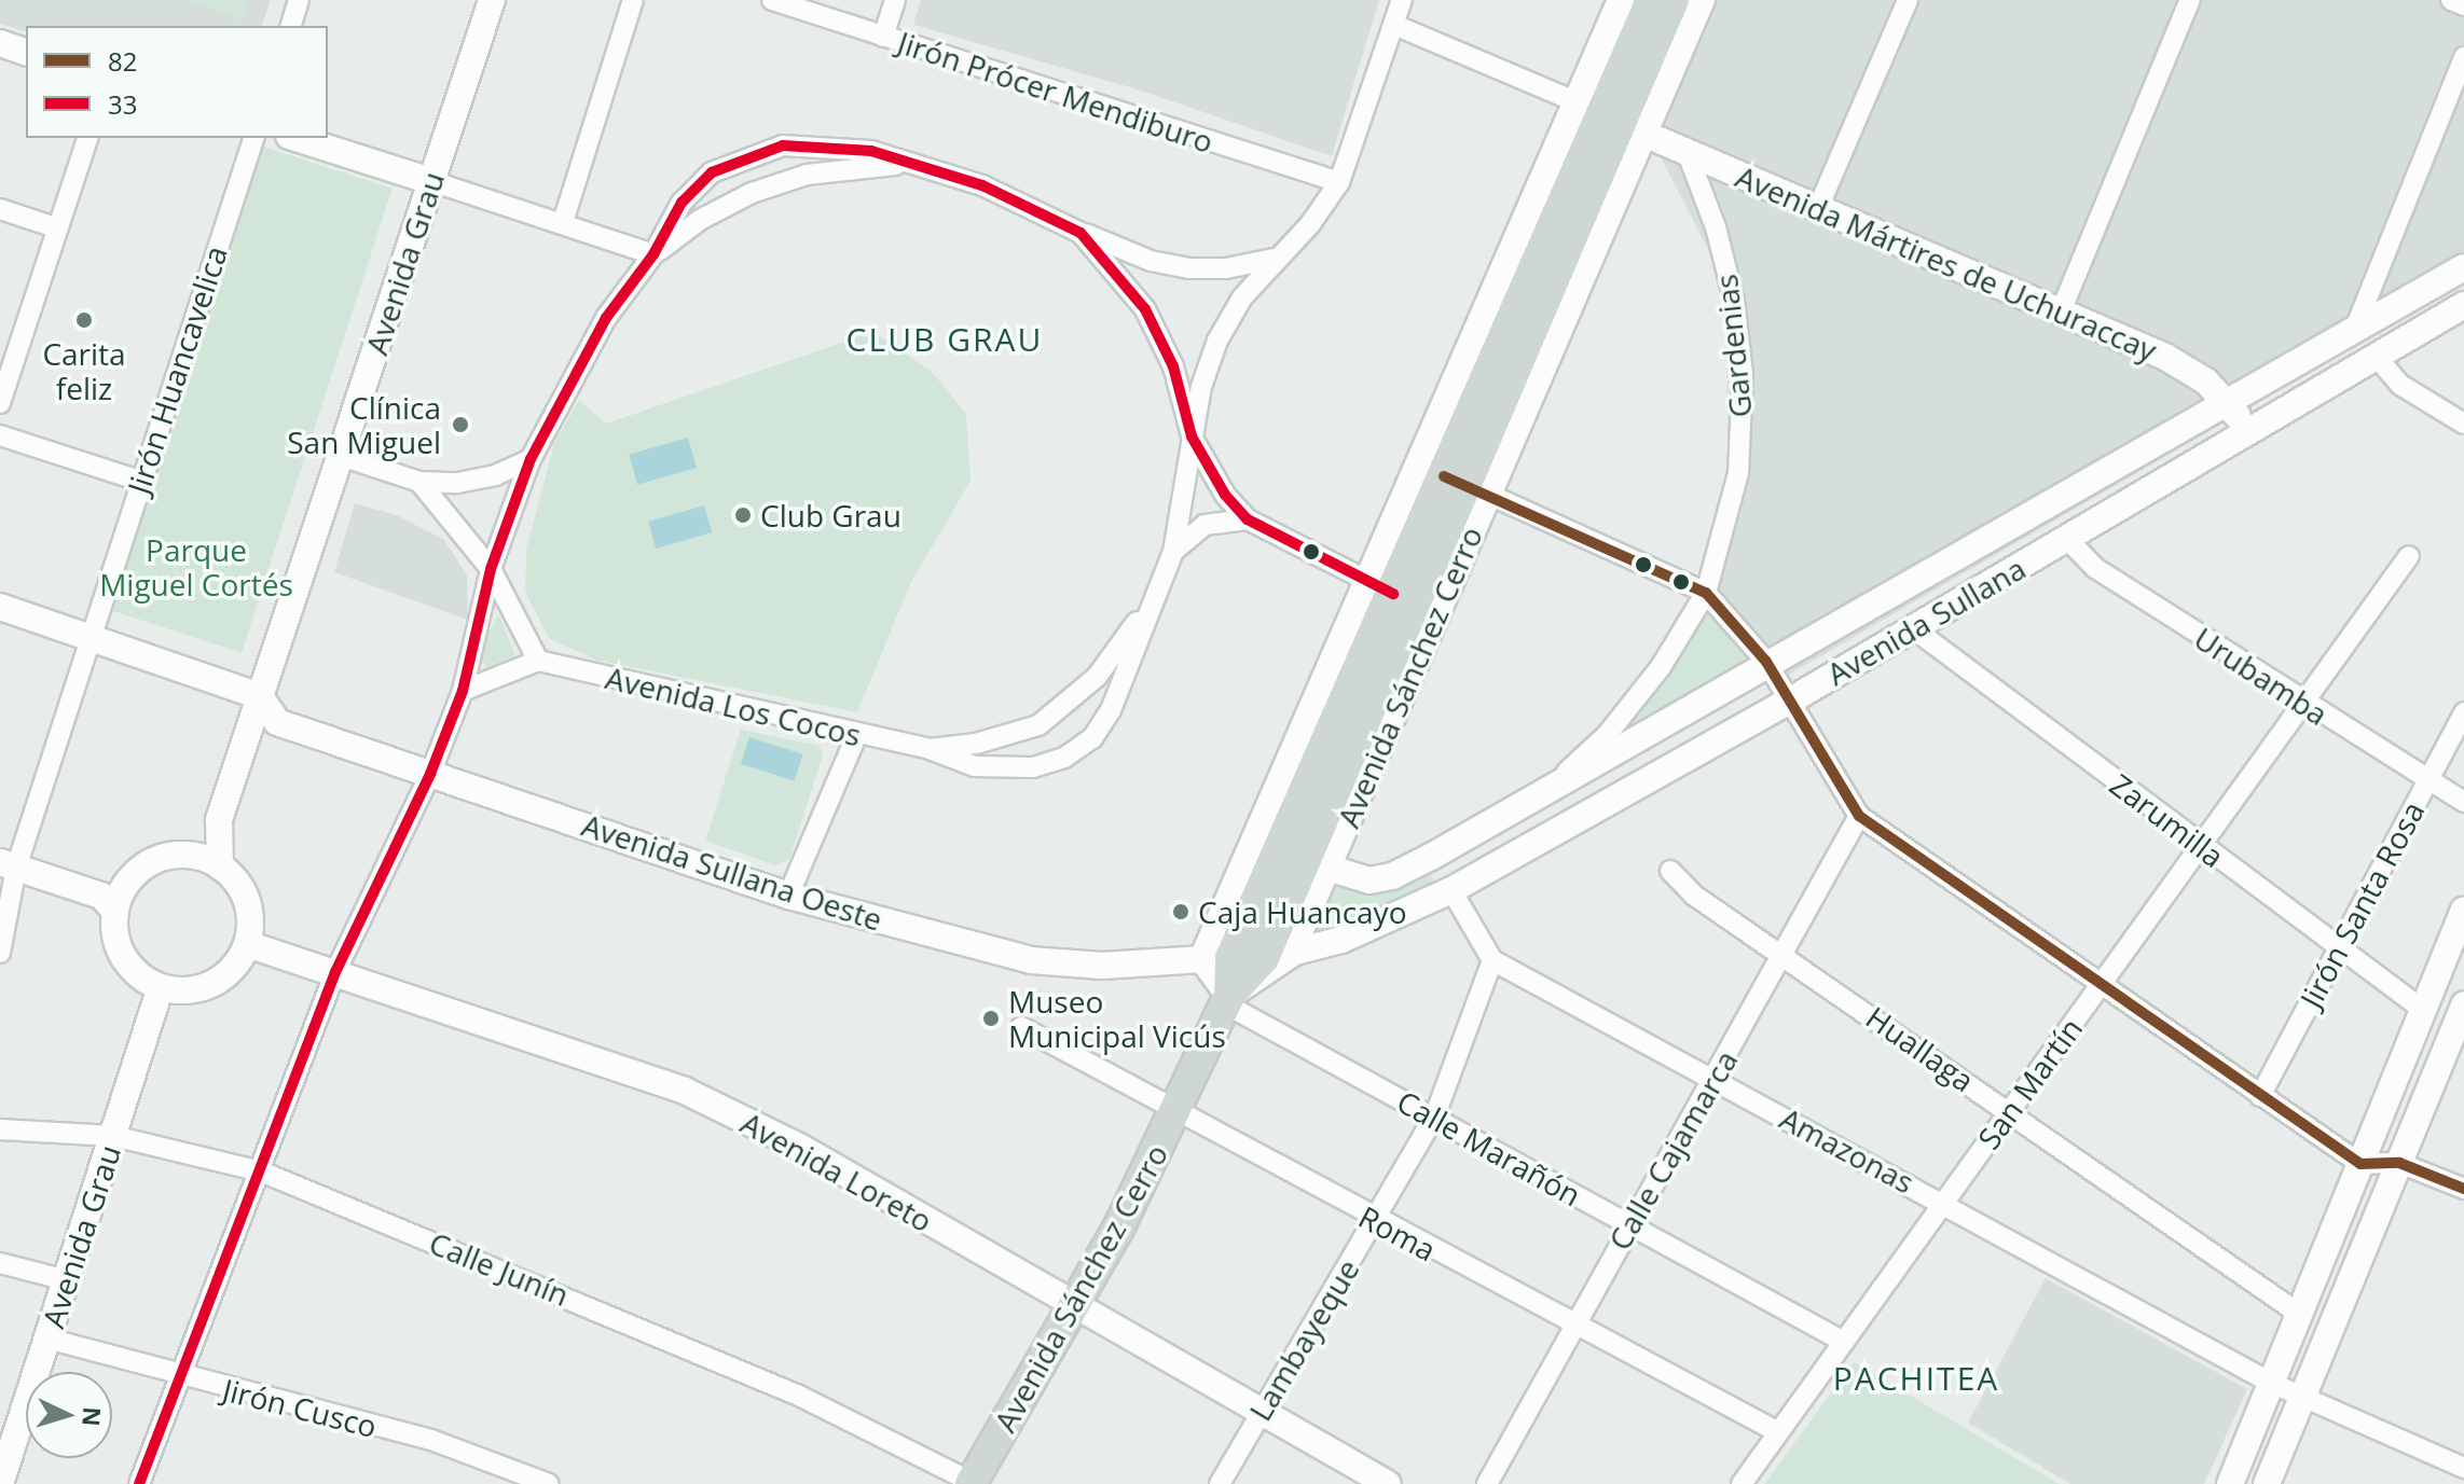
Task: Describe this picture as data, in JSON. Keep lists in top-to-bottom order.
{
  "streets": {
    "main road": [
      "Avenida Grau",
      "Avenida Mártires de Uchuraccay",
      "Avenida Sullana",
      "Avenida Sánchez Cerro",
      "Avenida Sullana Oeste",
      "Avenida Loreto"
    ],
    "street": [
      "Jirón Prócer Mendiburo",
      "Gardenias",
      "Jirón Huancavelica",
      "Urubamba",
      "Avenida Los Cocos",
      "Zarumilla",
      "Jirón Santa Rosa",
      "Huallaga",
      "San Martín",
      "Calle Marañón",
      "Calle Cajamarca",
      "Amazonas",
      "Roma",
      "Calle Junín",
      "Lambayeque",
      "Jirón Cusco"
    ]
  },
  "crossings": [
    ["Avenida Grau", "Avenida Sullana Oeste"],
    ["Avenida Grau", "Avenida Loreto"],
    ["Avenida Grau", "Calle Junín"],
    ["Avenida Grau", "Jirón Cusco"],
    ["Avenida Mártires de Uchuraccay", "Gardenias"],
    ["Avenida Mártires de Uchuraccay", "Avenida Sullana"],
    ["Avenida Mártires de Uchuraccay", "Avenida Sánchez Cerro"],
    ["Gardenias", "Avenida Sullana"],
    ["Avenida Sullana", "Urubamba"],
    ["Avenida Sullana", "Avenida Sánchez Cerro"],
    ["Avenida Sullana", "Zarumilla"],
    ["Avenida Sullana", "Avenida Sullana Oeste"],
    ["Urubamba", "Jirón Santa Rosa"],
    ["Urubamba", "San Martín"],
    ["Avenida Sánchez Cerro", "Avenida Los Cocos"],
    ["Avenida Sánchez Cerro", "Avenida Sullana Oeste"],
    ["Avenida Sánchez Cerro", "Calle Marañón"],
    ["Avenida Sánchez Cerro", "Avenida Loreto"],
    ["Avenida Sánchez Cerro", "Roma"],
    ["Avenida Sánchez Cerro", "Calle Junín"],
    ["Avenida Los Cocos", "Avenida Sullana Oeste"],
    ["Avenida Los Cocos", "Avenida Loreto"],
    ["Avenida Los Cocos", "Calle Junín"],
    ["Avenida Los Cocos", "Jirón Cusco"],
    ["Zarumilla", "Jirón Santa Rosa"],
    ["Zarumilla", "San Martín"],
    ["Huallaga", "San Martín"],
    ["Huallaga", "Calle Cajamarca"],
    ["San Martín", "Calle Marañón"],
    ["San Martín", "Amazonas"],
    ["San Martín", "Roma"],
    ["Calle Marañón", "Calle Cajamarca"],
    ["Calle Marañón", "Lambayeque"],
    ["Calle Cajamarca", "Amazonas"],
    ["Calle Cajamarca", "Roma"],
    ["Amazonas", "Lambayeque"],
    ["Avenida Loreto", "Lambayeque"],
    ["Roma", "Lambayeque"]
  ],
  "districts": ["CLUB GRAU", "PACHITEA"],
  "parks": ["Parque Miguel Cortés"],
  "places": [
    "Carita feliz",
    "Clínica San Miguel",
    "Club Grau",
    "Caja Huancayo",
    "Museo Municipal Vicús"
  ],
  "lines": ["transit line 33", "transit line 82"],
  "legend": ["82", "33"],
  "north": "right"
}
